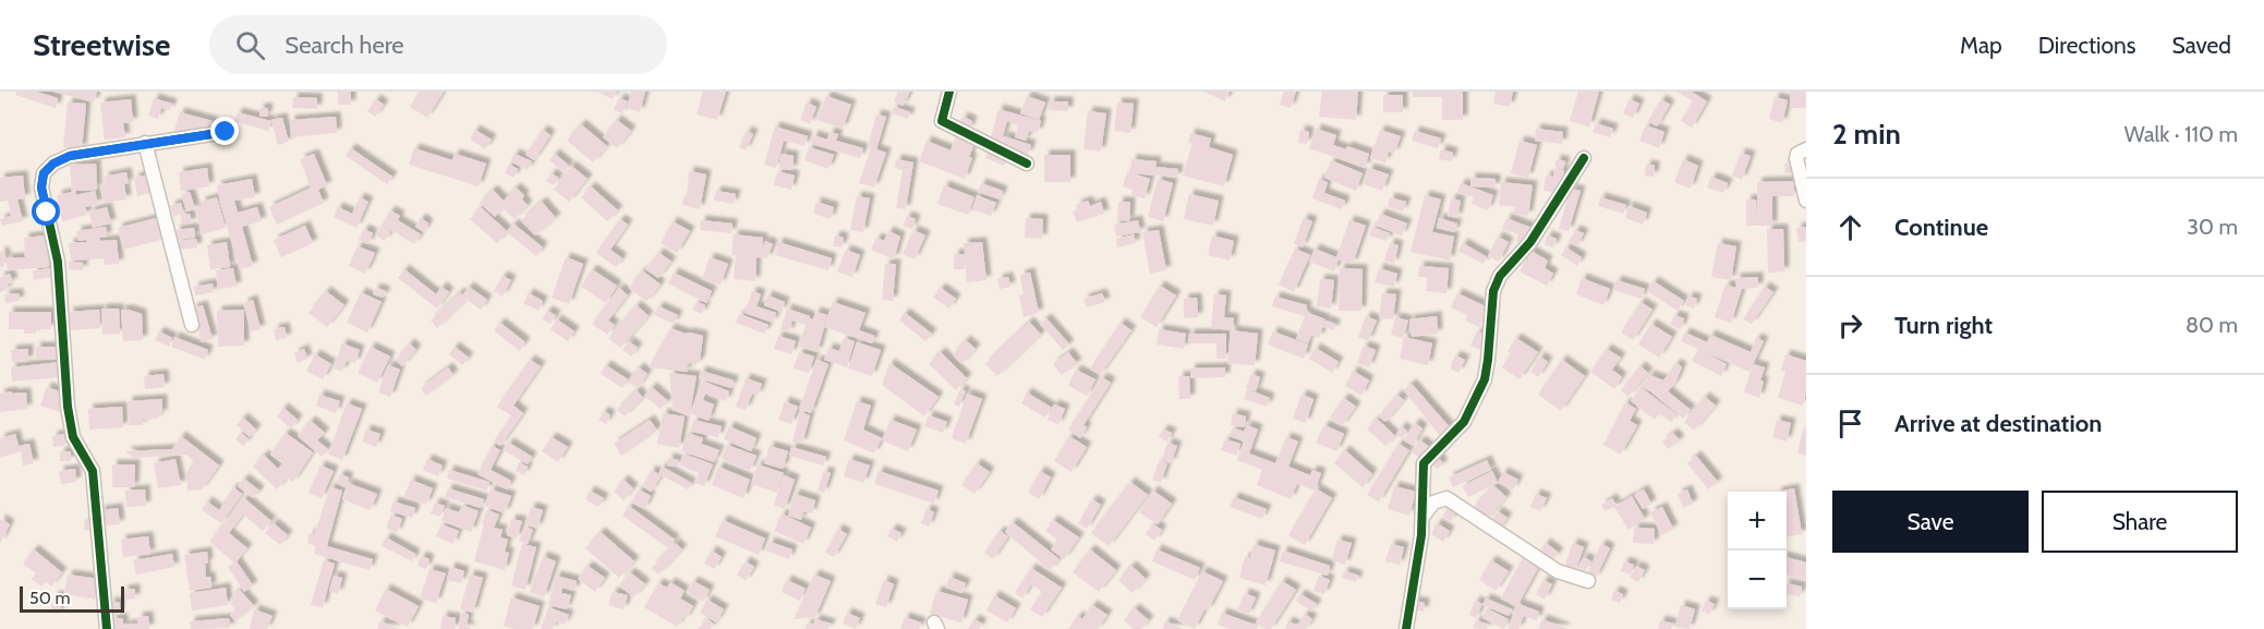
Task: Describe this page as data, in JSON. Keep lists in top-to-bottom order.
{
  "scale_bar": "50 m",
  "page": {
    "header": "Streetwise",
    "search": "Search here",
    "nav": ["Map", "Directions", "Saved"],
    "heading": ["2 min", "Walk · 110 m"],
    "list": [
      ["Continue", "30 m"],
      ["Turn right", "80 m"],
      "Arrive at destination"
    ],
    "buttons": ["Save", "Share"],
    "map_buttons": ["+", "−"],
    "scale": "50 m"
  }
}
